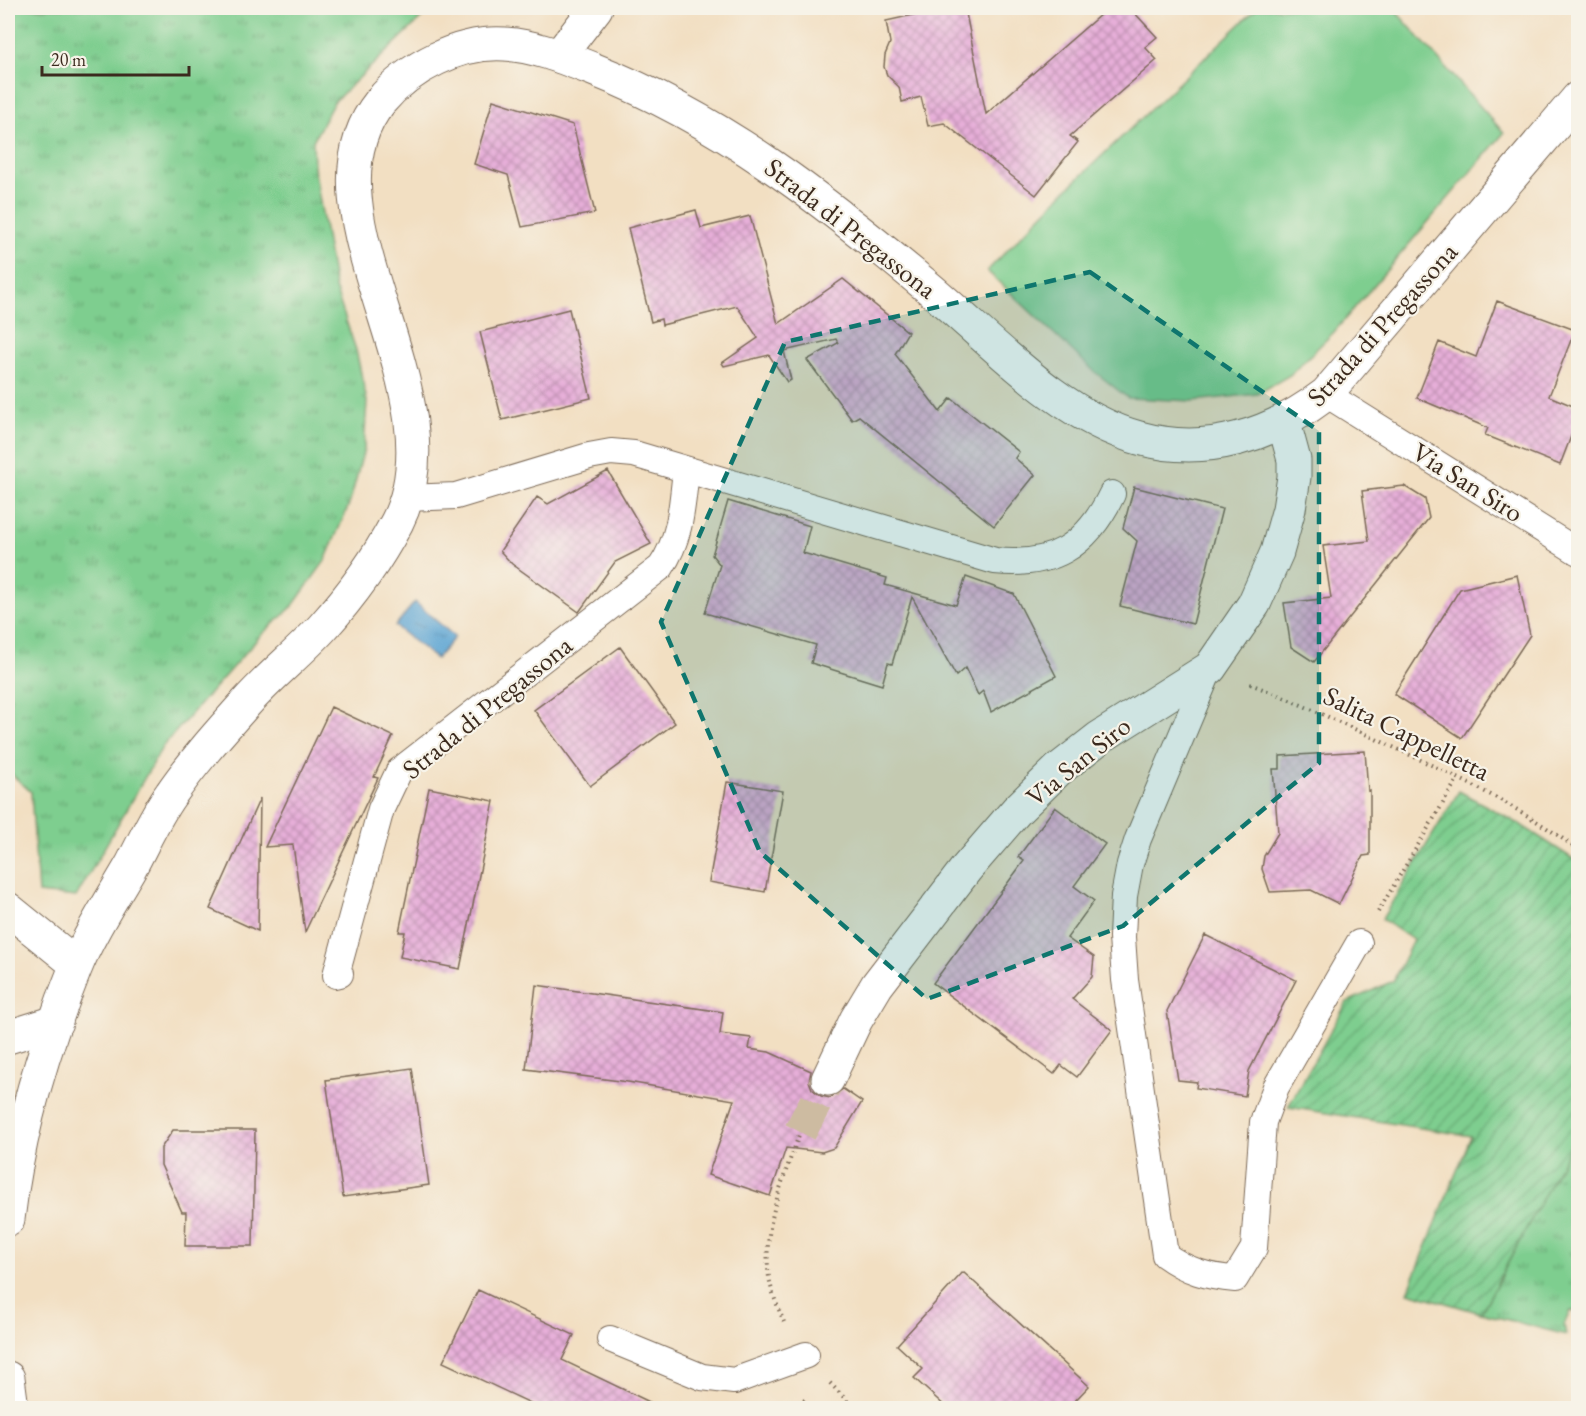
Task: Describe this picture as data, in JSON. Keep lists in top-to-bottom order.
{
  "streets": {
    "street": ["Strada di Pregassona", "Via San Siro"],
    "path": ["Salita Cappelletta"]
  },
  "crossings": [
    ["Strada di Pregassona", "Via San Siro"],
    ["Via San Siro", "Salita Cappelletta"]
  ],
  "scale_bar": "20 m"
}
